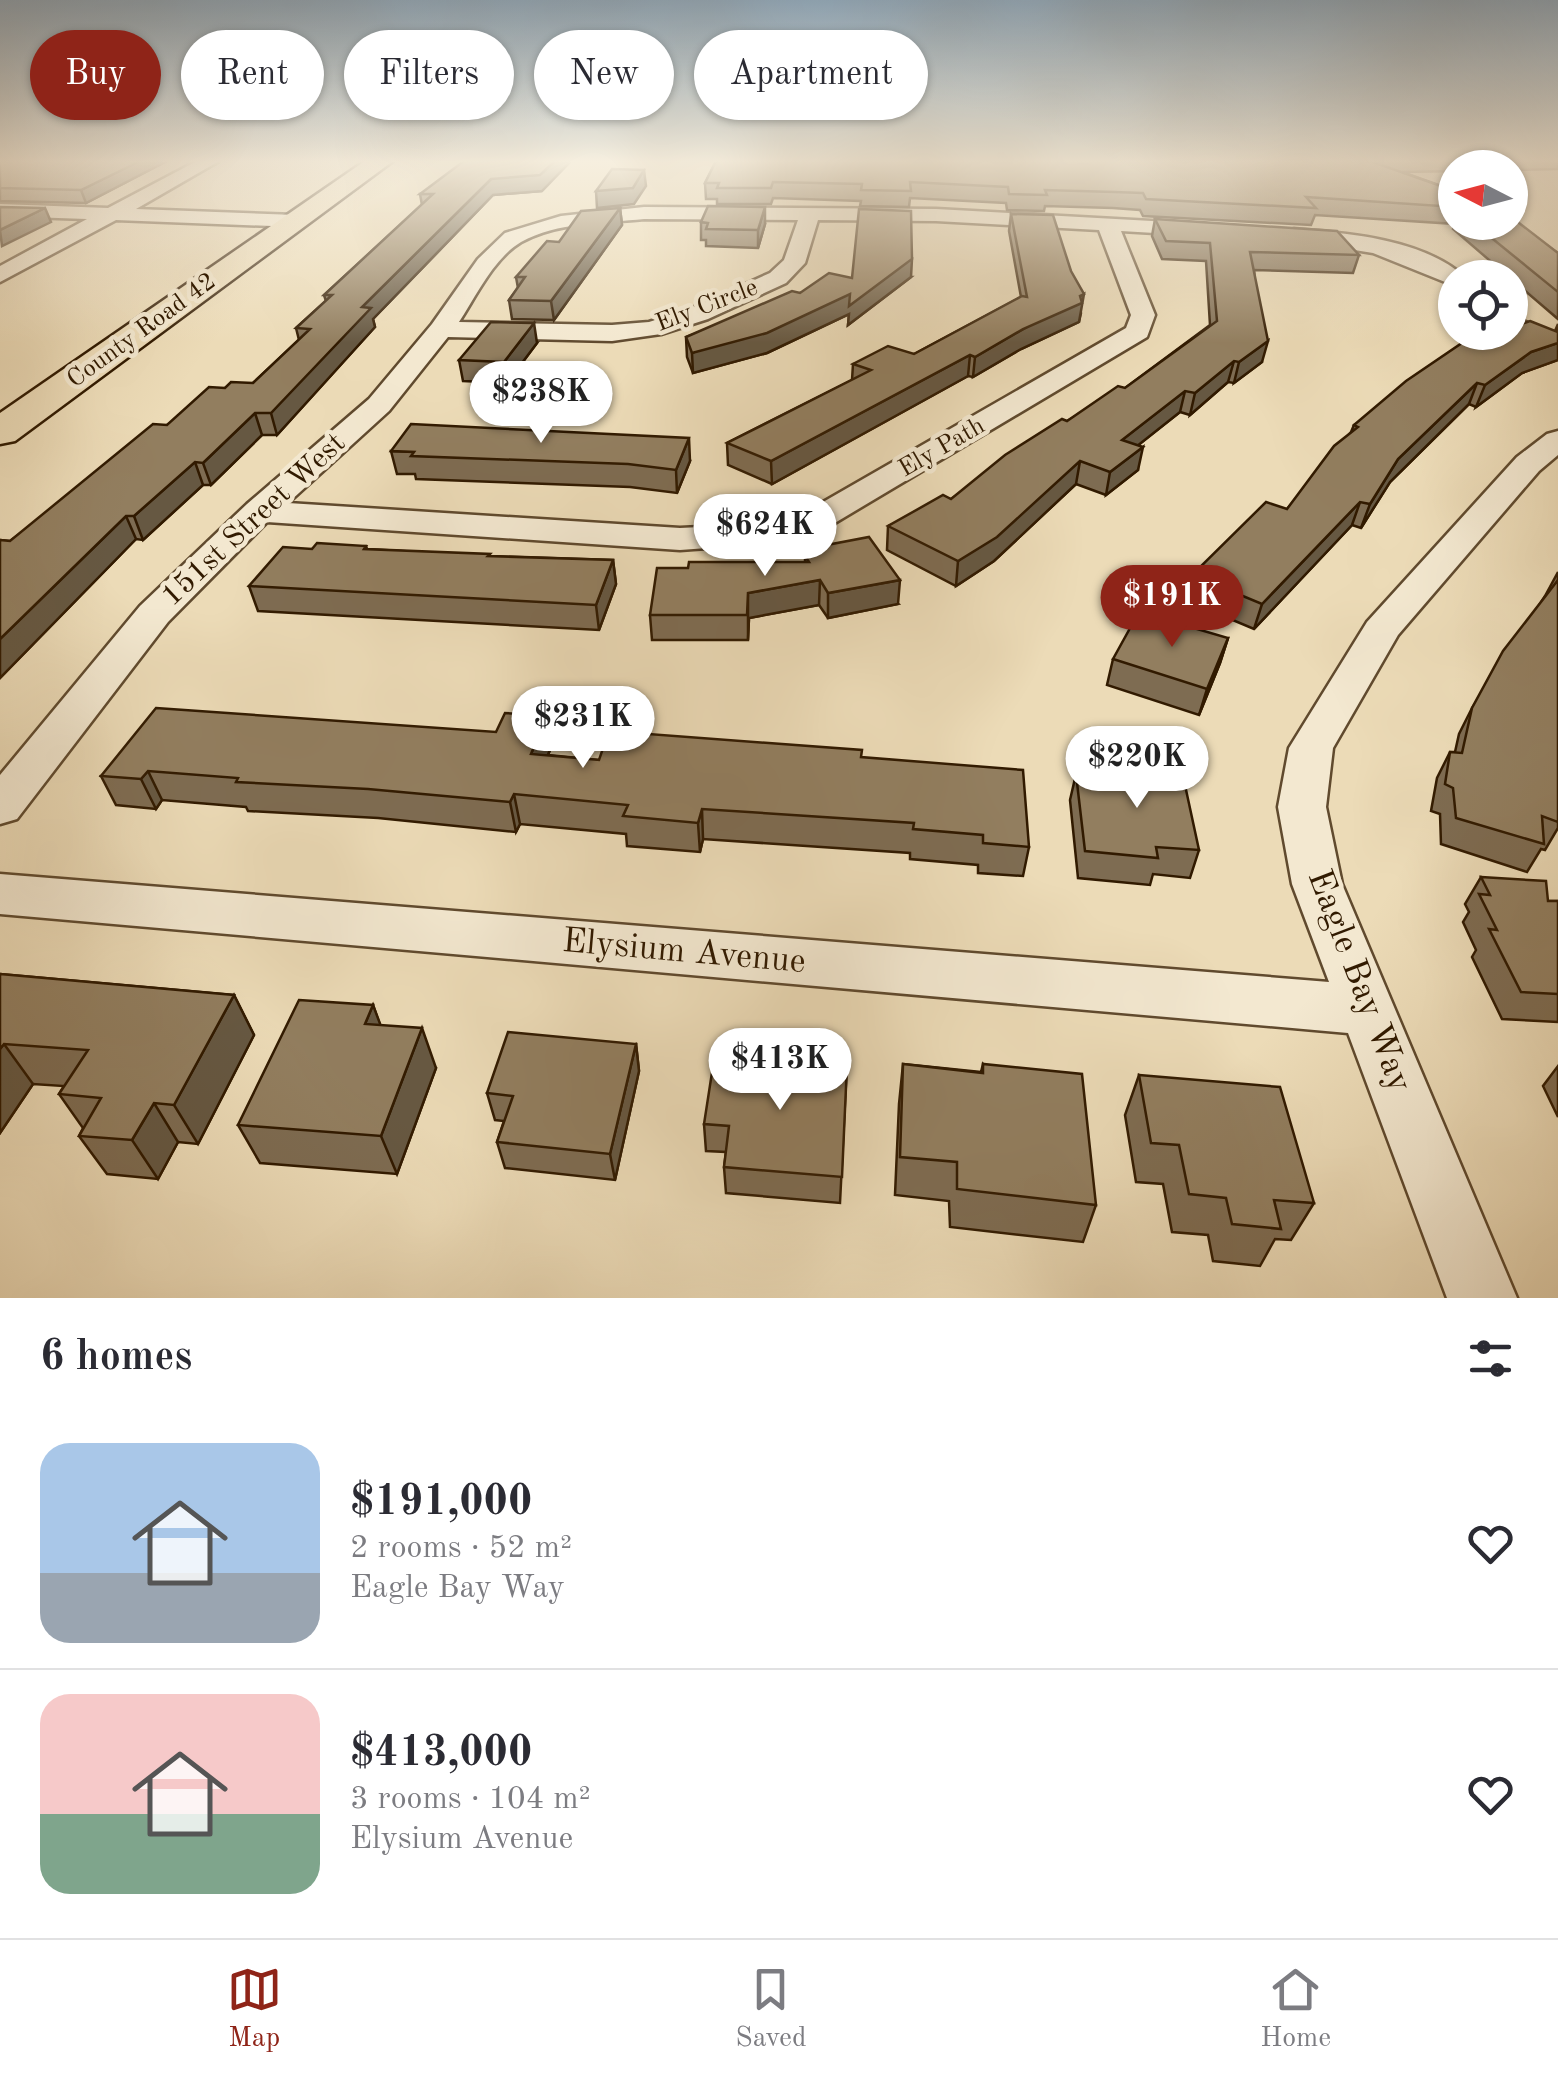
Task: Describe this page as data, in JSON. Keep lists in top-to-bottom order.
{
  "streets": {
    "highway": ["County Road 42"],
    "street": [
      "Ely Circle",
      "Ely Path",
      "151st Street West",
      "Elysium Avenue",
      "Eagle Bay Way"
    ]
  },
  "crossings": [
    ["Ely Circle", "151st Street West"],
    ["Ely Path", "151st Street West"],
    ["Elysium Avenue", "Eagle Bay Way"]
  ],
  "north": "left",
  "page": {
    "chip": [
      "Buy",
      "Rent",
      "Filters",
      "New",
      "Apartment"
    ],
    "price": [
      "$238K",
      "$624K",
      "$191K",
      "$231K",
      "$220K",
      "$413K"
    ],
    "heading": "6 homes",
    "list": [
      {
        "name": "$191,000",
        "note": "2 rooms · 52 m² · Eagle Bay Way"
      },
      {
        "name": "$413,000",
        "note": "3 rooms · 104 m² · Elysium Avenue"
      }
    ],
    "tabs": ["Map", "Saved", "Home"]
  }
}
